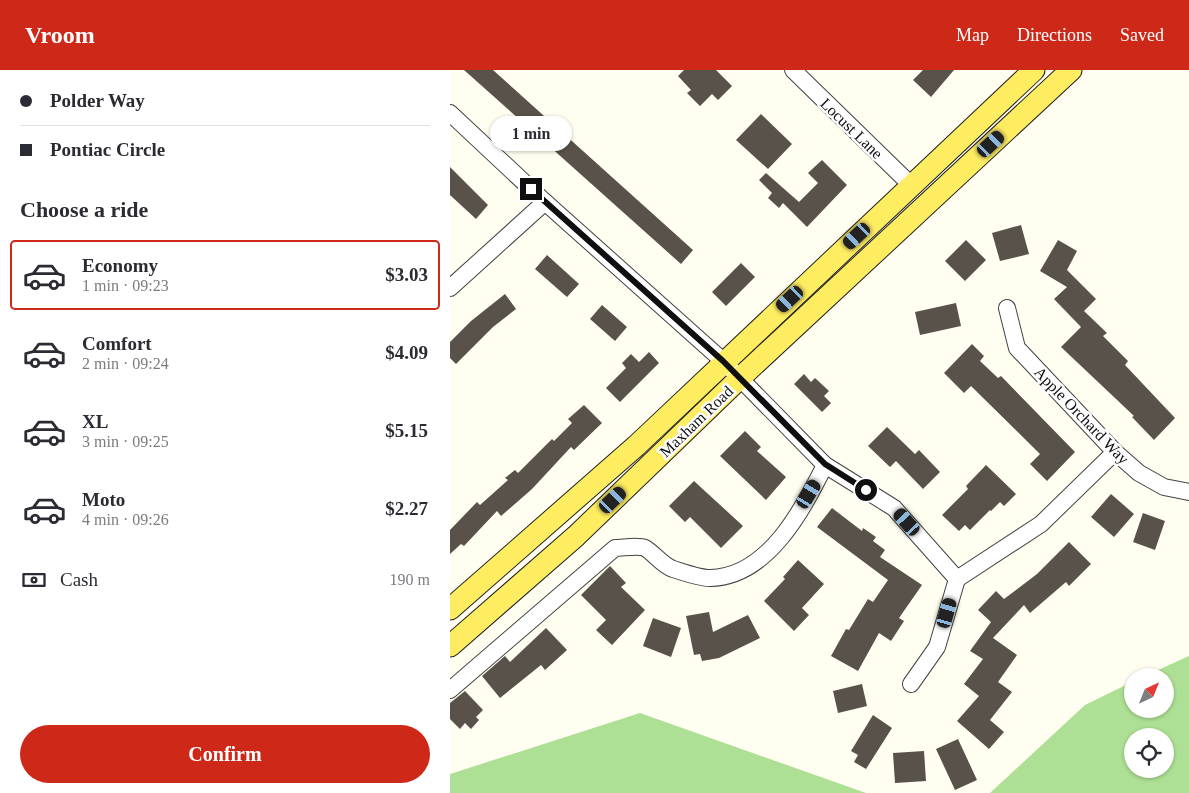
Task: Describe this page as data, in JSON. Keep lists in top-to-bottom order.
{
  "streets": {
    "main road": ["Maxham Road"],
    "street": ["Locust Lane", "Apple Orchard Way"]
  },
  "crossings": [
    ["Locust Lane", "Maxham Road"]
  ],
  "north": "top right",
  "page": {
    "header": "Vroom",
    "nav": ["Map", "Directions", "Saved"],
    "banner": ["Polder Way", "Pontiac Circle"],
    "bubble": "1 min",
    "heading": "Choose a ride",
    "list": [
      {
        "name": "Economy",
        "note": "1 min · 09:23",
        "value": "$3.03"
      },
      {
        "name": "Comfort",
        "note": "2 min · 09:24",
        "value": "$4.09"
      },
      {
        "name": "XL",
        "note": "3 min · 09:25",
        "value": "$5.15"
      },
      {
        "name": "Moto",
        "note": "4 min · 09:26",
        "value": "$2.27"
      }
    ],
    "pay": ["Cash", "190 m"],
    "buttons": "Confirm"
  }
}
